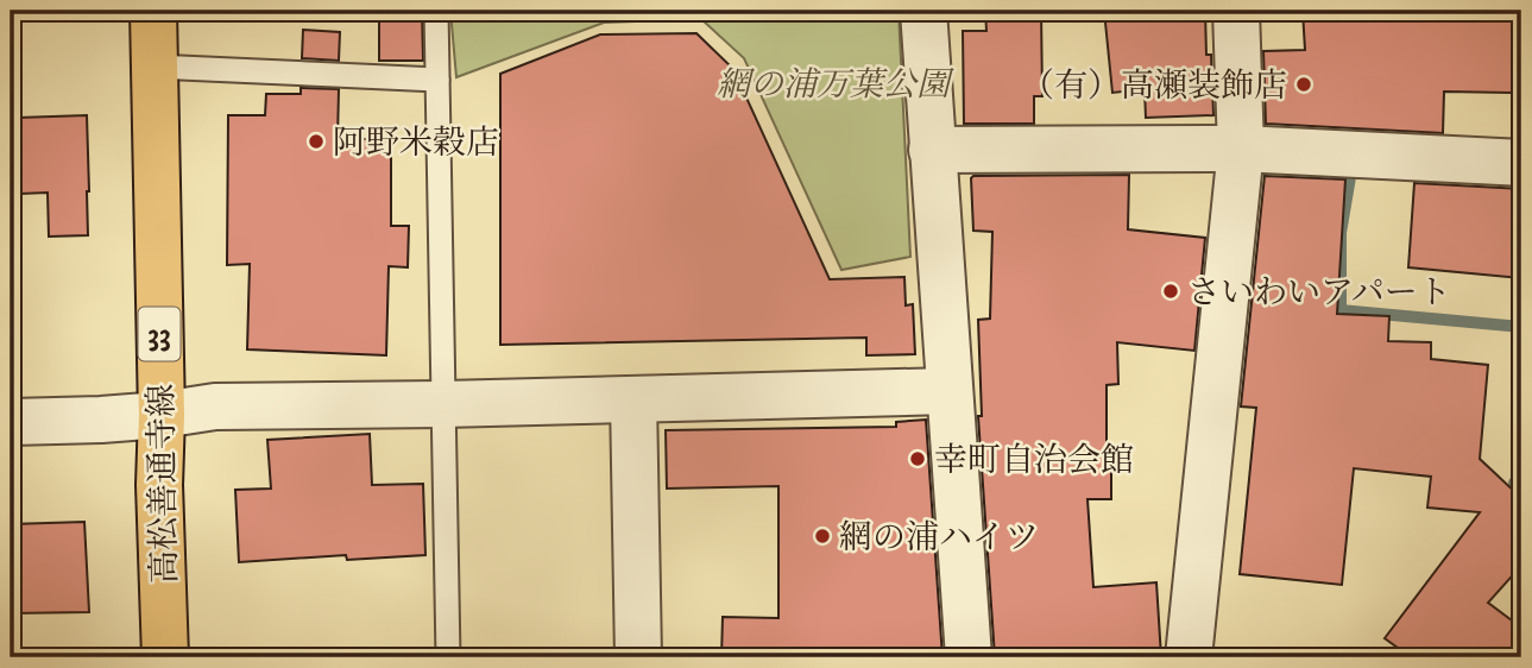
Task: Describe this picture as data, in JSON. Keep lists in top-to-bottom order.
{
  "streets": {
    "main road": ["33", "高松善通寺線"]
  },
  "parks": ["網の浦万葉公園"],
  "places": [
    "（有）高瀬装飾店",
    "阿野米穀店",
    "さいわいアパート",
    "幸町自治会館",
    "網の浦ハイツ"
  ]
}
